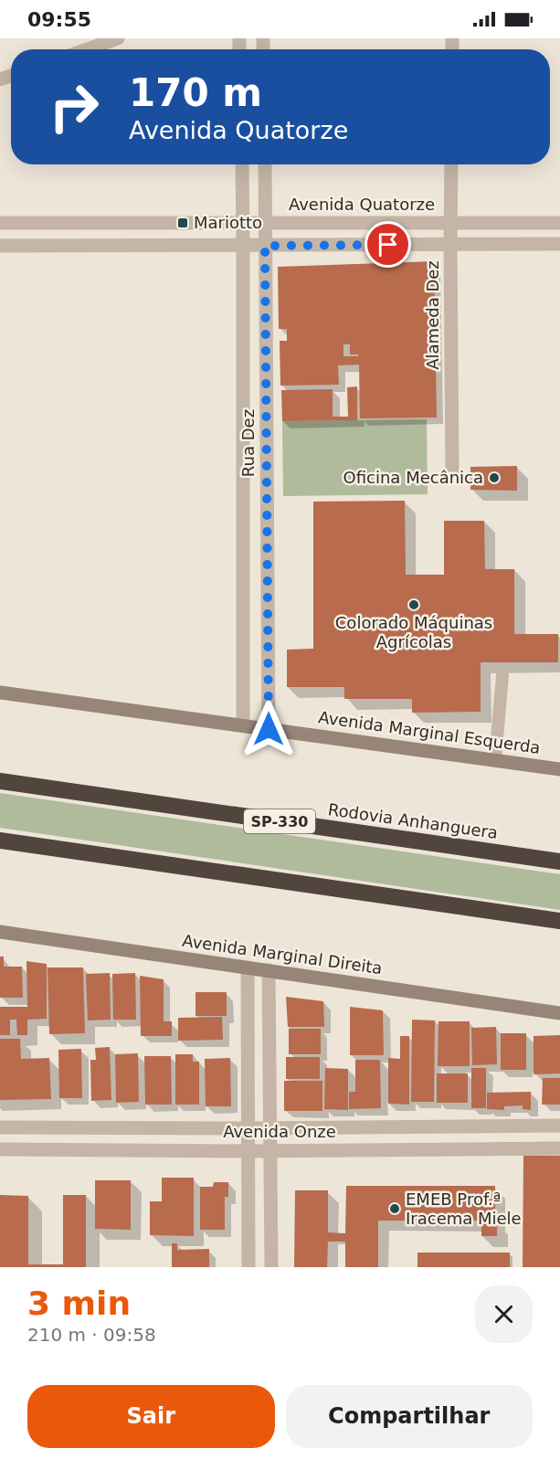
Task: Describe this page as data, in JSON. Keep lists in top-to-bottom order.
{
  "streets": {
    "highway": ["SP-330", "Rodovia Anhanguera"],
    "main road": ["Avenida Marginal Esquerda", "Avenida Marginal Direita"],
    "street": [
      "Avenida Quatorze",
      "Alameda Dez",
      "Rua Dez",
      "Avenida Onze"
    ]
  },
  "crossings": [
    ["Avenida Quatorze", "Alameda Dez"],
    ["Avenida Quatorze", "Rua Dez"],
    ["Rua Dez", "Avenida Marginal Esquerda"]
  ],
  "places": {
    "transit": ["Mariotto"],
    "other": ["Oficina Mecânica", "Colorado Máquinas Agrícolas", "EMEB Prof.ª Iracema Miele"]
  },
  "page": {
    "status": "09:55",
    "turn": ["170 m", "Avenida Quatorze"],
    "heading": ["3 min", "210 m · 09:58"],
    "buttons": ["Sair", "Compartilhar"]
  }
}
